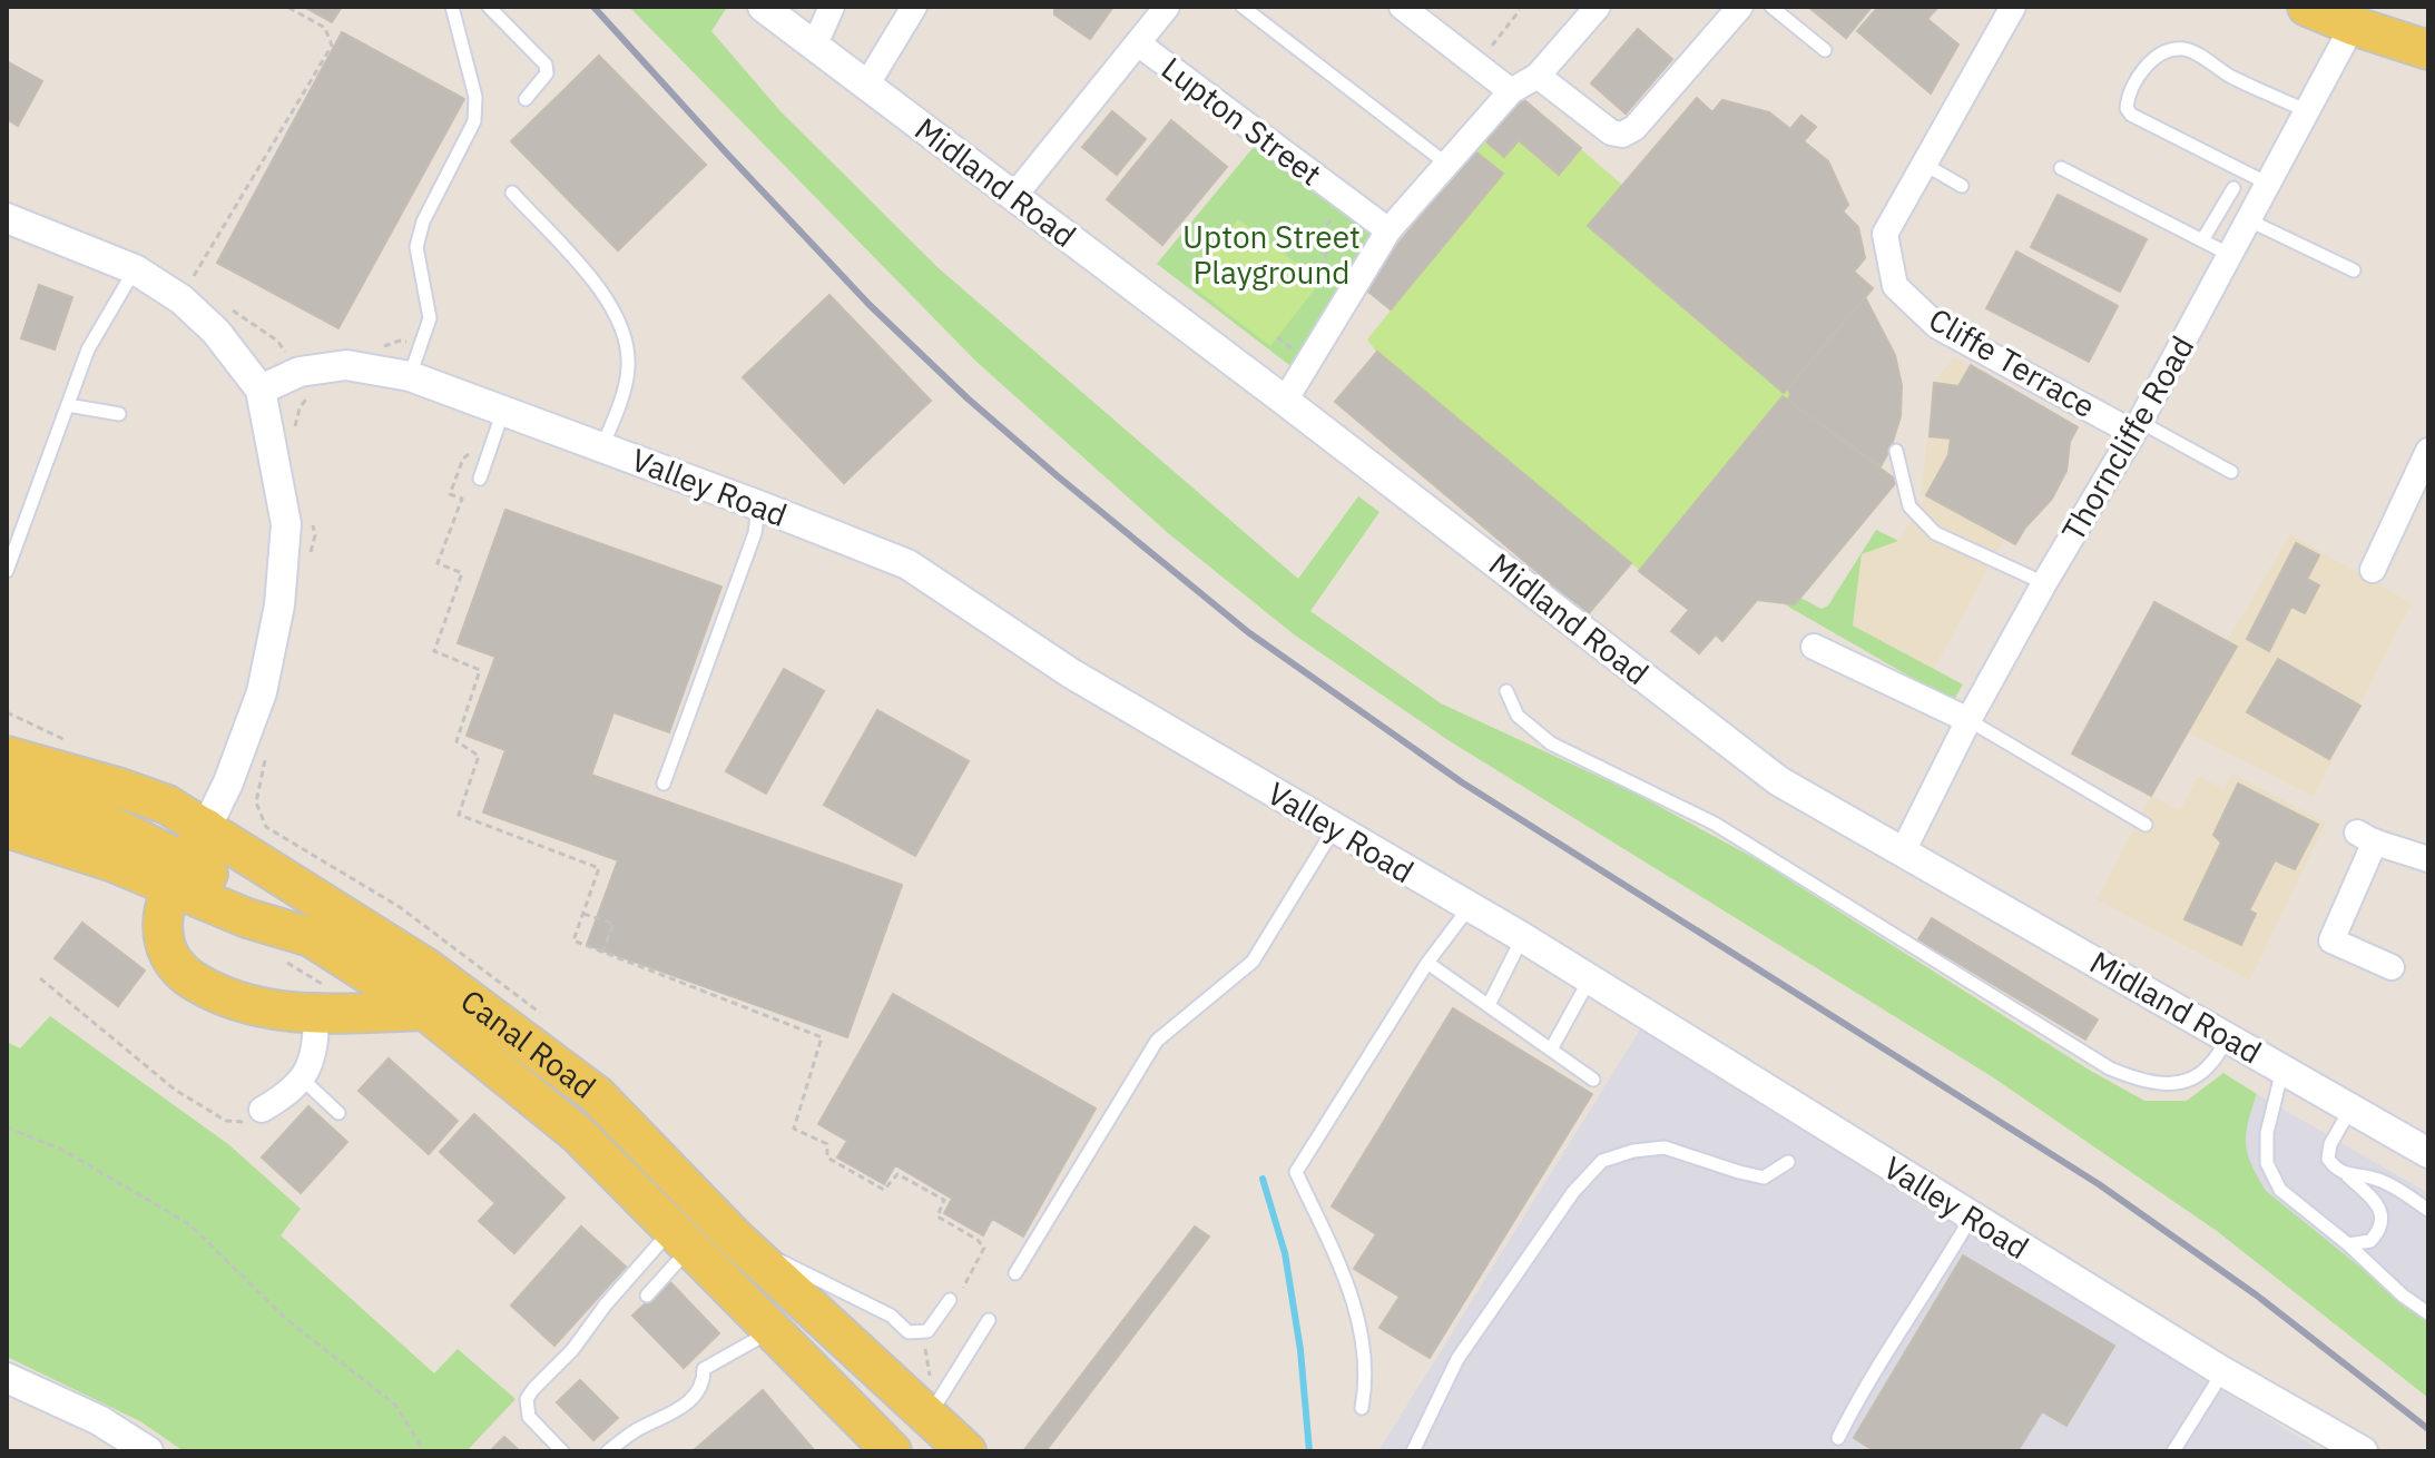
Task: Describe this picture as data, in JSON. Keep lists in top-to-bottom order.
{
  "streets": {
    "main road": ["Canal Road"],
    "street": [
      "Lupton Street",
      "Midland Road",
      "Cliffe Terrace",
      "Thorncliffe Road",
      "Valley Road"
    ]
  },
  "crossings": [
    ["Midland Road", "Thorncliffe Road"],
    ["Cliffe Terrace", "Thorncliffe Road"]
  ],
  "parks": ["Upton Street Playground"]
}
